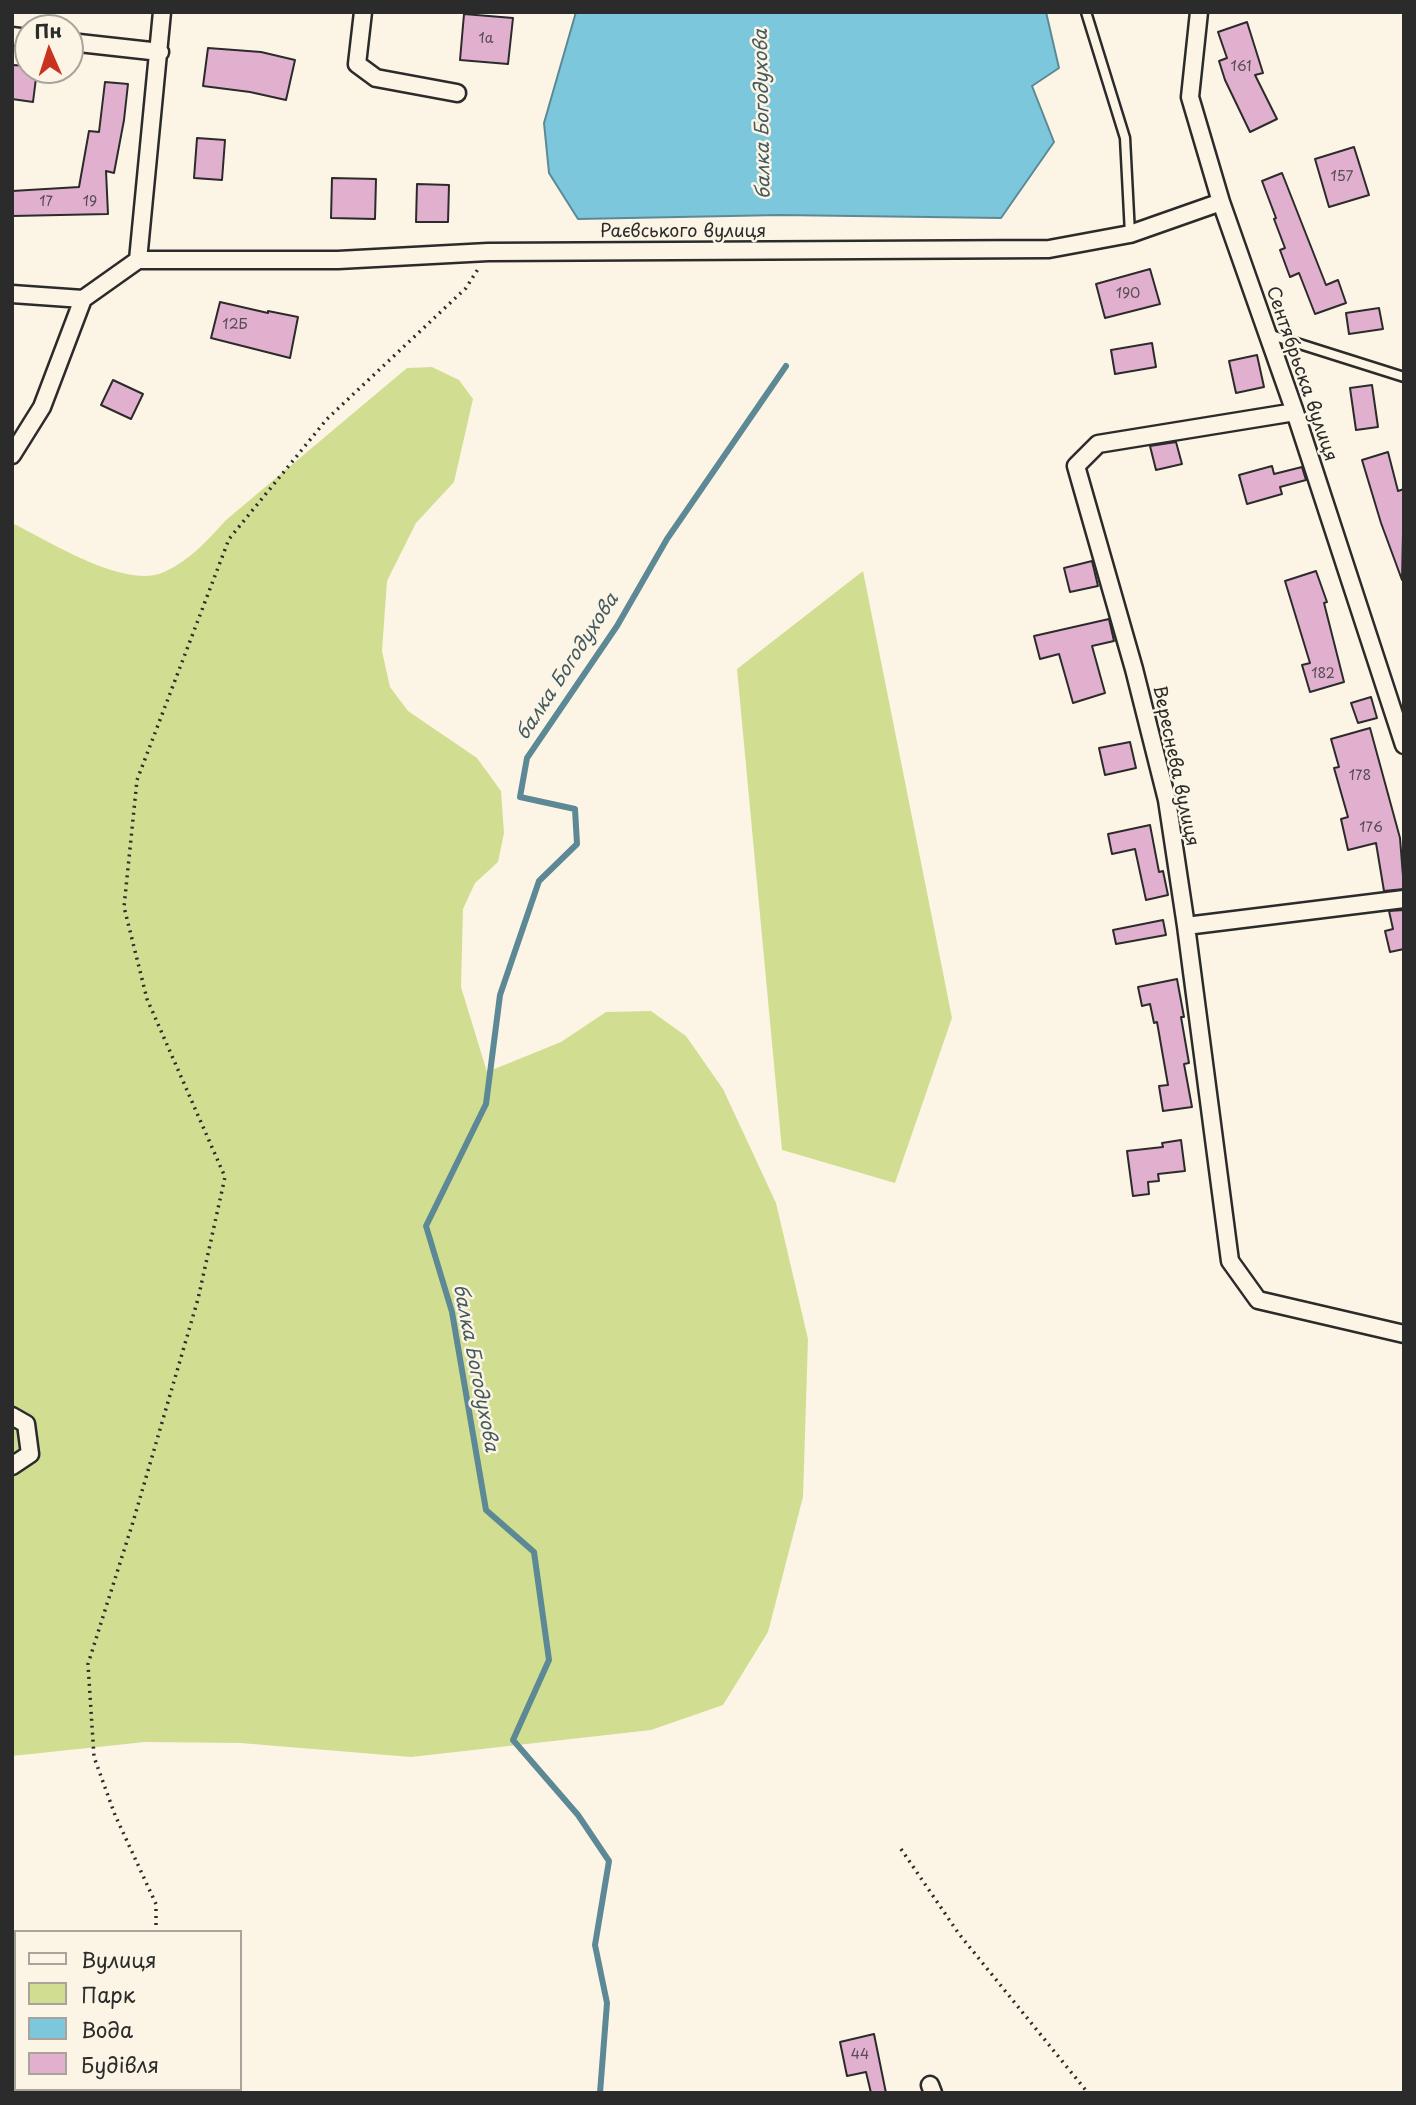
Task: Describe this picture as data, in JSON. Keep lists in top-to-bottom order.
{
  "streets": {
    "street": ["Раєвського вулиця", "Сентябрьска вулиця", "Вереснева вулиця"]
  },
  "crossings": [
    ["Раєвського вулиця", "Сентябрьска вулиця"],
    ["Сентябрьска вулиця", "Вереснева вулиця"]
  ],
  "water": ["балка Богодухова"],
  "house_numbers": [
    "1а",
    "161",
    "157",
    "17",
    "19",
    "190",
    "12Б",
    "182",
    "178",
    "176",
    "44"
  ],
  "legend": [
    "Вулиця",
    "Парк",
    "Вода",
    "Будівля"
  ],
  "north": "top"
}
